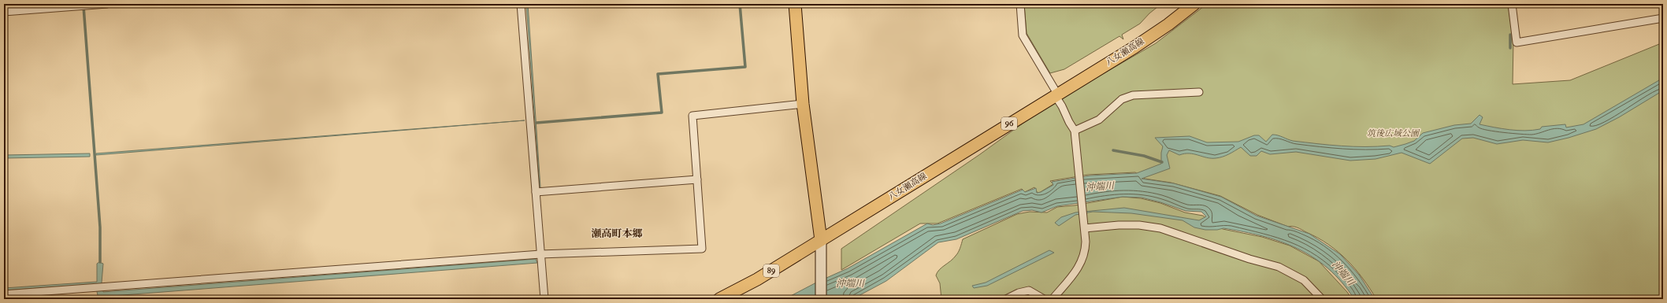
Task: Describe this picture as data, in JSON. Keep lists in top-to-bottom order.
{
  "streets": {
    "main road": ["八女瀬高線", "96", "89"]
  },
  "crossings": [
    ["八女瀬高線", "89"]
  ],
  "districts": ["瀬高町本郷"],
  "water": ["沖端川"],
  "parks": ["筑後広域公園"]
}
